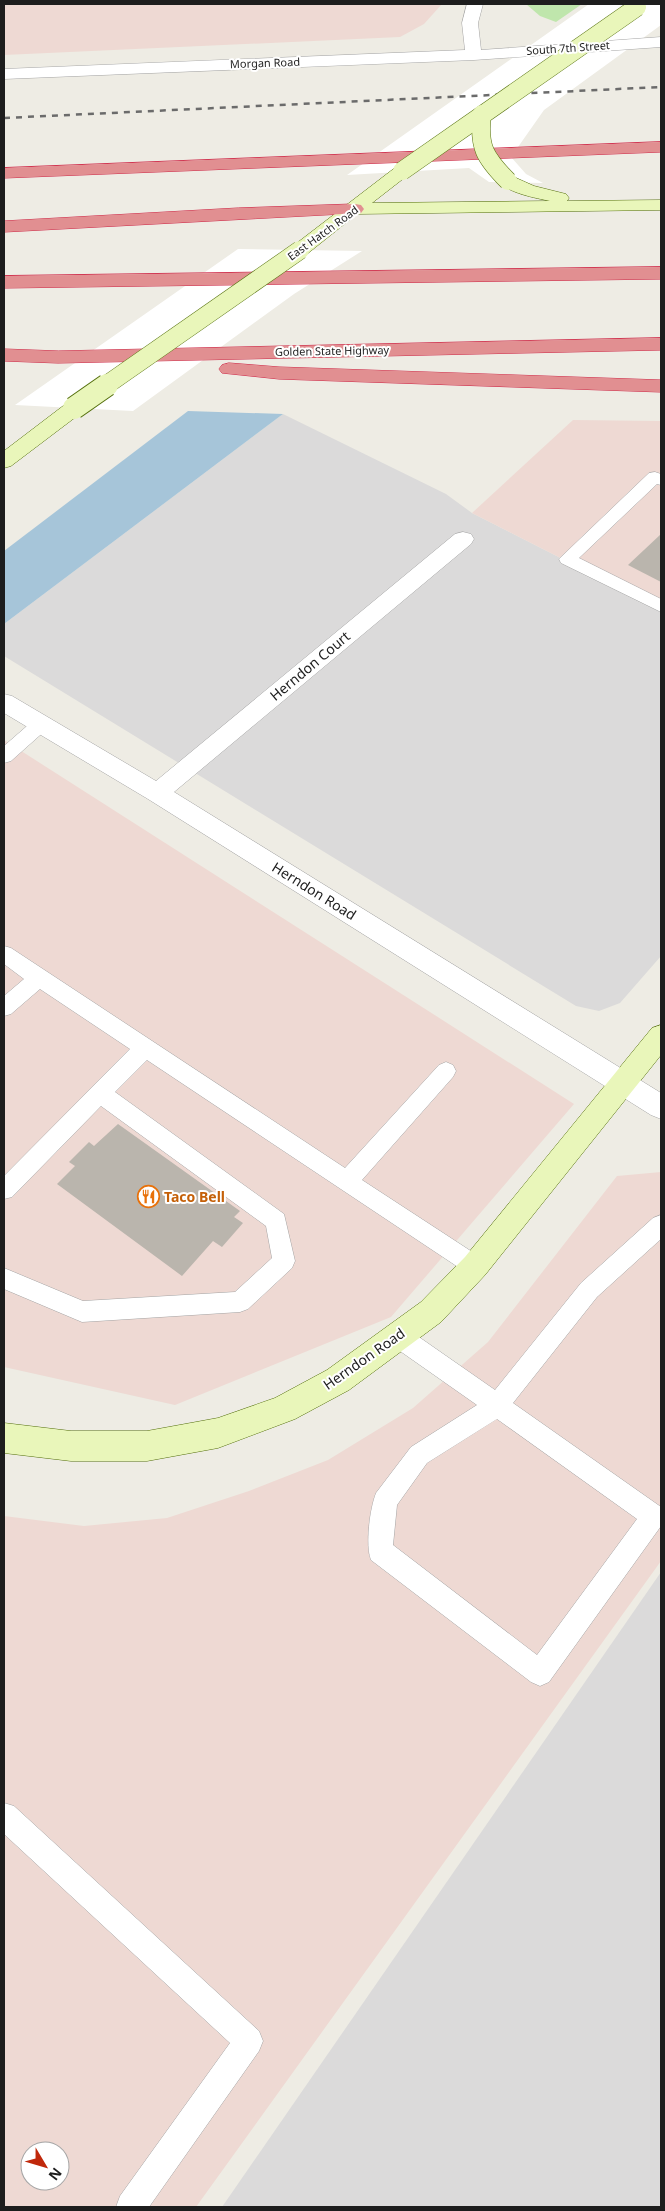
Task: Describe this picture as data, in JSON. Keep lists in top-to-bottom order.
{
  "streets": {
    "highway": ["Golden State Highway"],
    "main road": ["East Hatch Road", "Herndon Road"],
    "street": ["South 7th Street", "Morgan Road", "Herndon Court"]
  },
  "crossings": [
    ["South 7th Street", "Morgan Road"],
    ["Herndon Court", "Herndon Road"]
  ],
  "places": {
    "restaurant": ["Taco Bell"]
  },
  "north": "bottom right"
}
